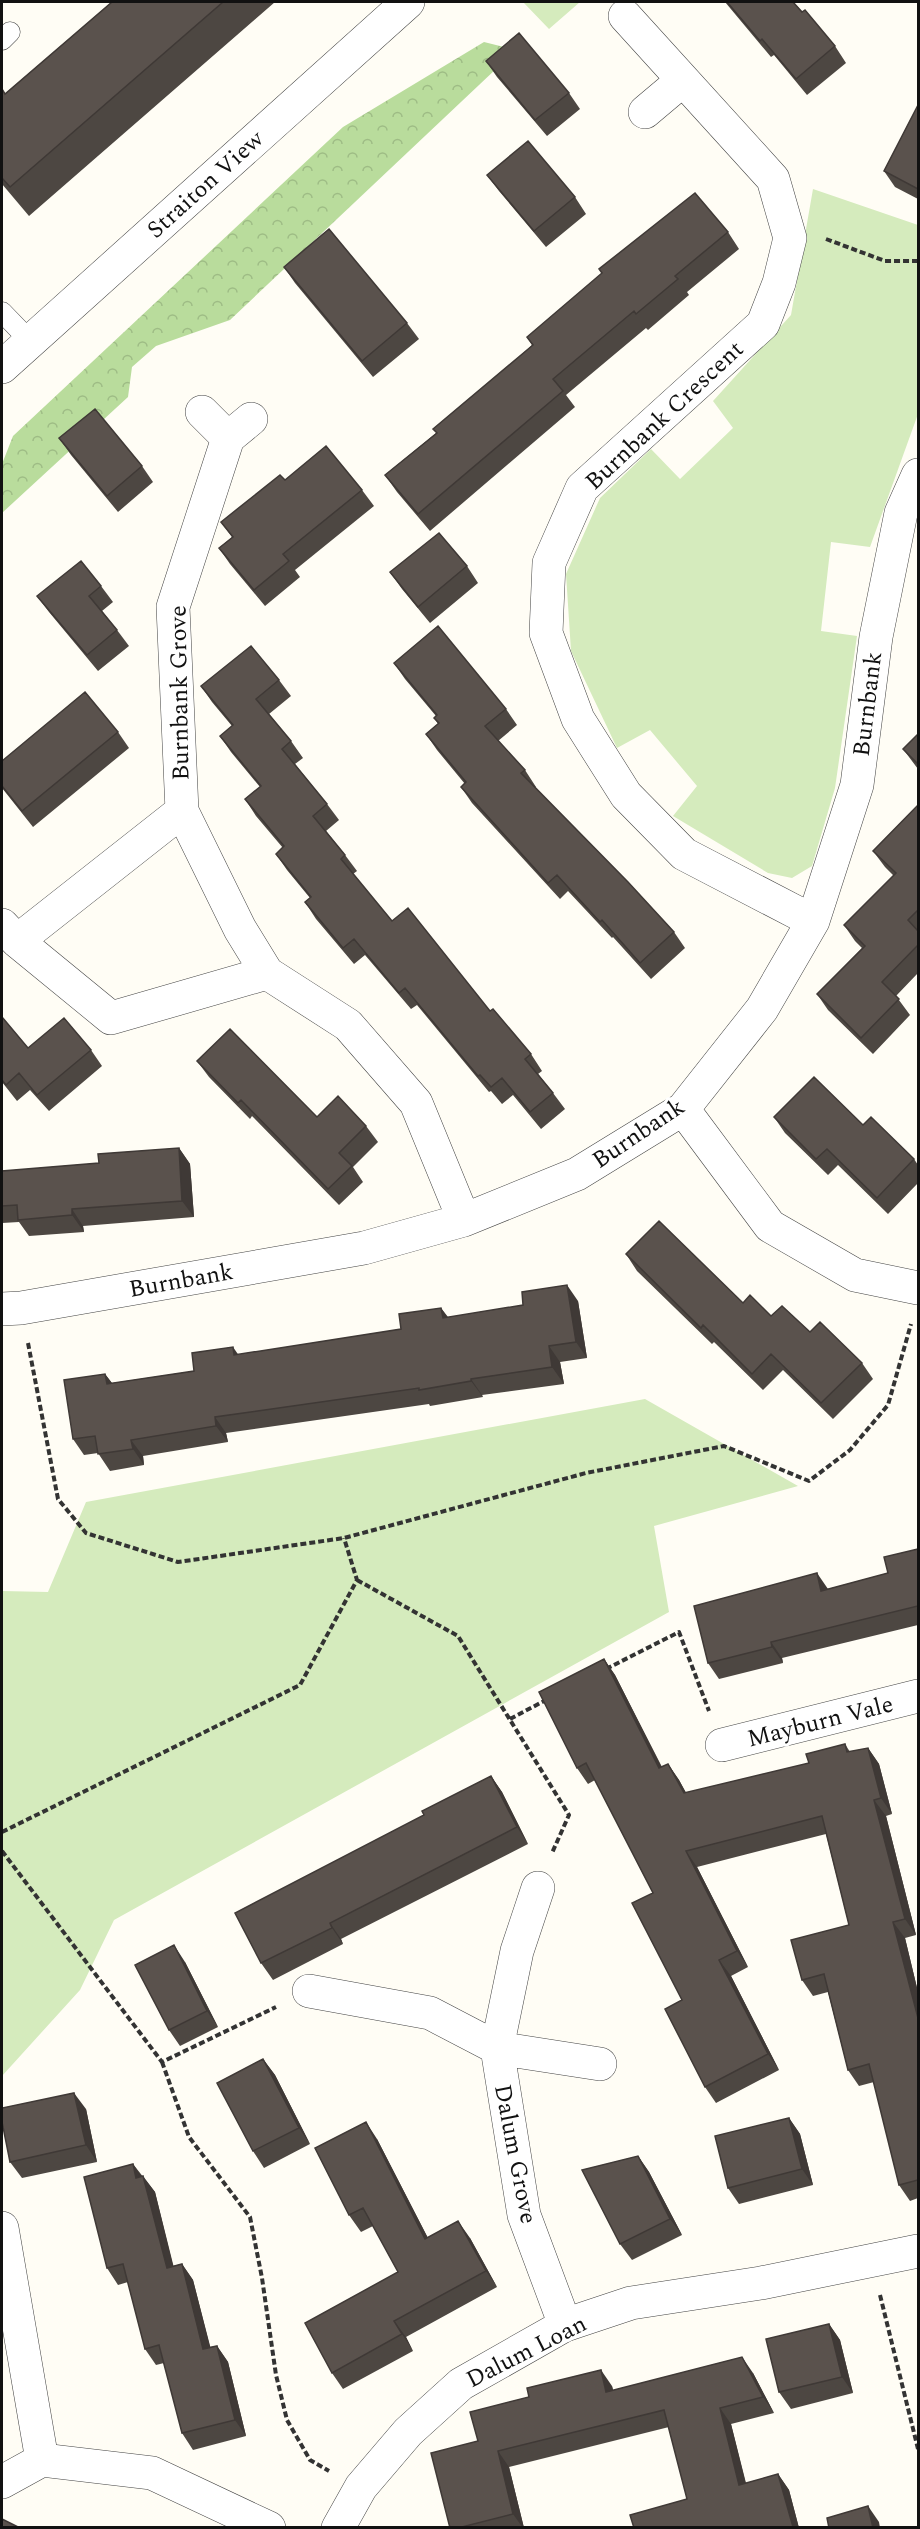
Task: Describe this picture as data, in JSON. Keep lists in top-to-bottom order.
{
  "streets": {
    "street": [
      "Straiton View",
      "Burnbank Crescent",
      "Burnbank Grove",
      "Burnbank",
      "Mayburn Vale",
      "Dalum Grove",
      "Dalum Loan"
    ]
  },
  "crossings": [
    ["Burnbank Crescent", "Burnbank"],
    ["Burnbank Grove", "Burnbank"],
    ["Dalum Grove", "Dalum Loan"]
  ]
}
